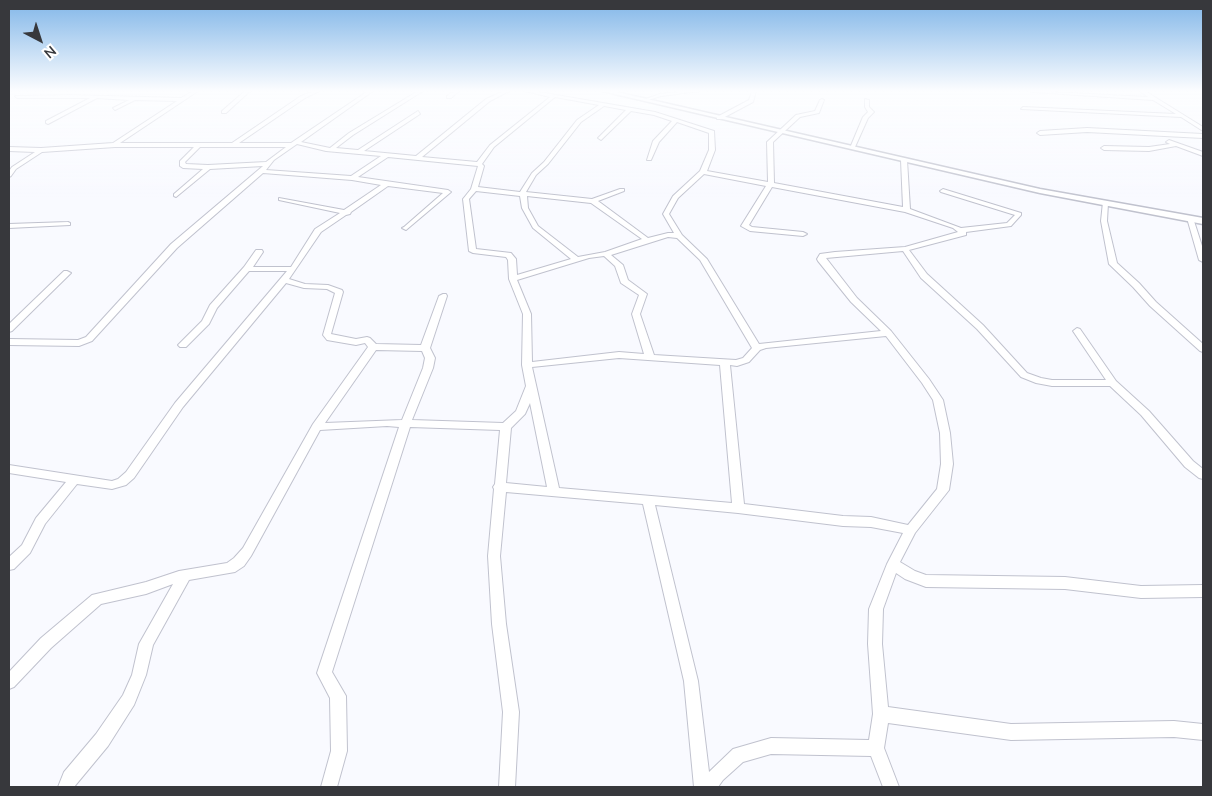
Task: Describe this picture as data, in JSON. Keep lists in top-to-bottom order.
{
  "north": "bottom right"
}
